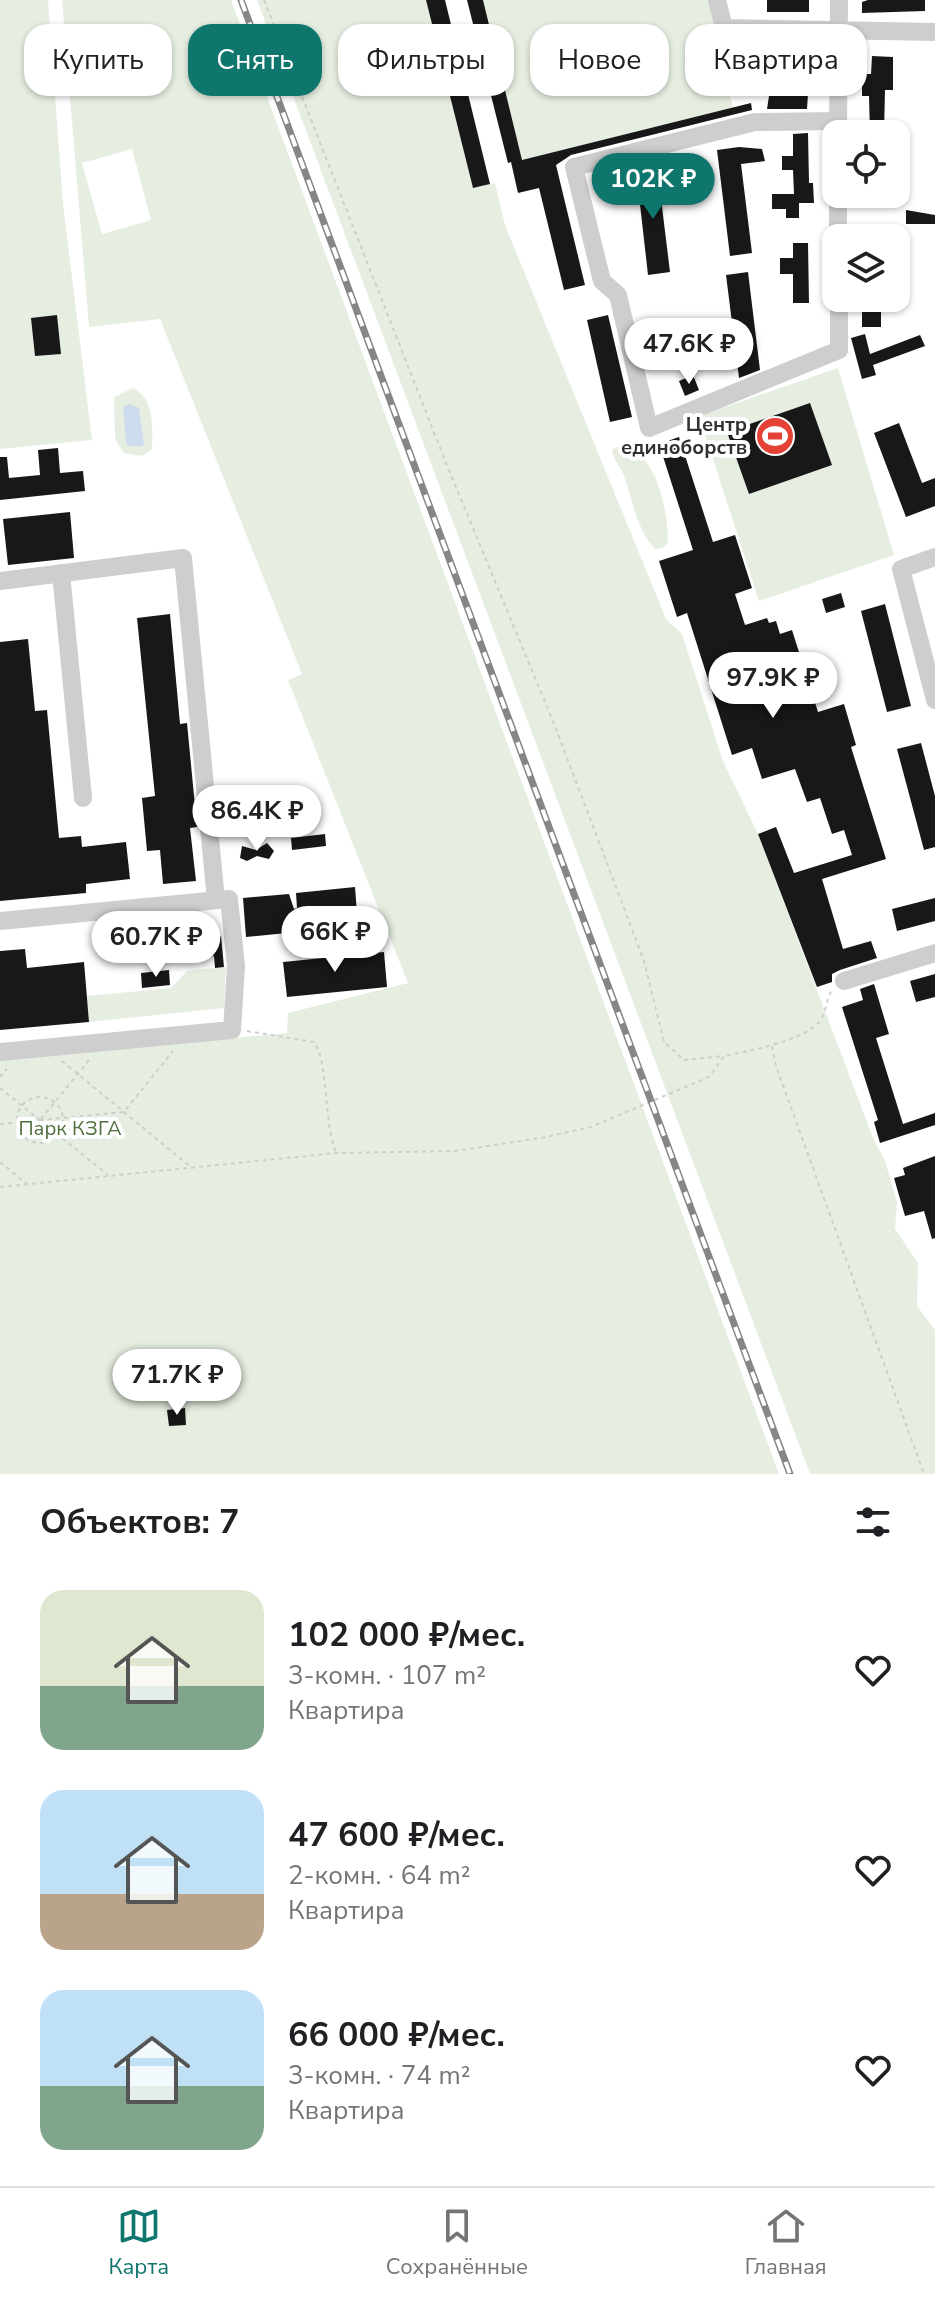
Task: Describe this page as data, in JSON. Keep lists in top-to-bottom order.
{
  "parks": ["Парк КЗГА"],
  "places": {
    "sports": ["Центр единоборств"]
  },
  "page": {
    "chip": [
      "Купить",
      "Снять",
      "Фильтры",
      "Новое",
      "Квартира"
    ],
    "price": [
      "102K ₽",
      "47.6K ₽",
      "97.9K ₽",
      "86.4K ₽",
      "66K ₽",
      "60.7K ₽",
      "71.7K ₽"
    ],
    "heading": "Объектов: 7",
    "list": [
      {
        "name": "102 000 ₽/мес.",
        "note": "3-комн. · 107 m² · Квартира"
      },
      {
        "name": "47 600 ₽/мес.",
        "note": "2-комн. · 64 m² · Квартира"
      },
      {
        "name": "66 000 ₽/мес.",
        "note": "3-комн. · 74 m² · Квартира"
      }
    ],
    "tabs": ["Карта", "Сохранённые", "Главная"]
  }
}
